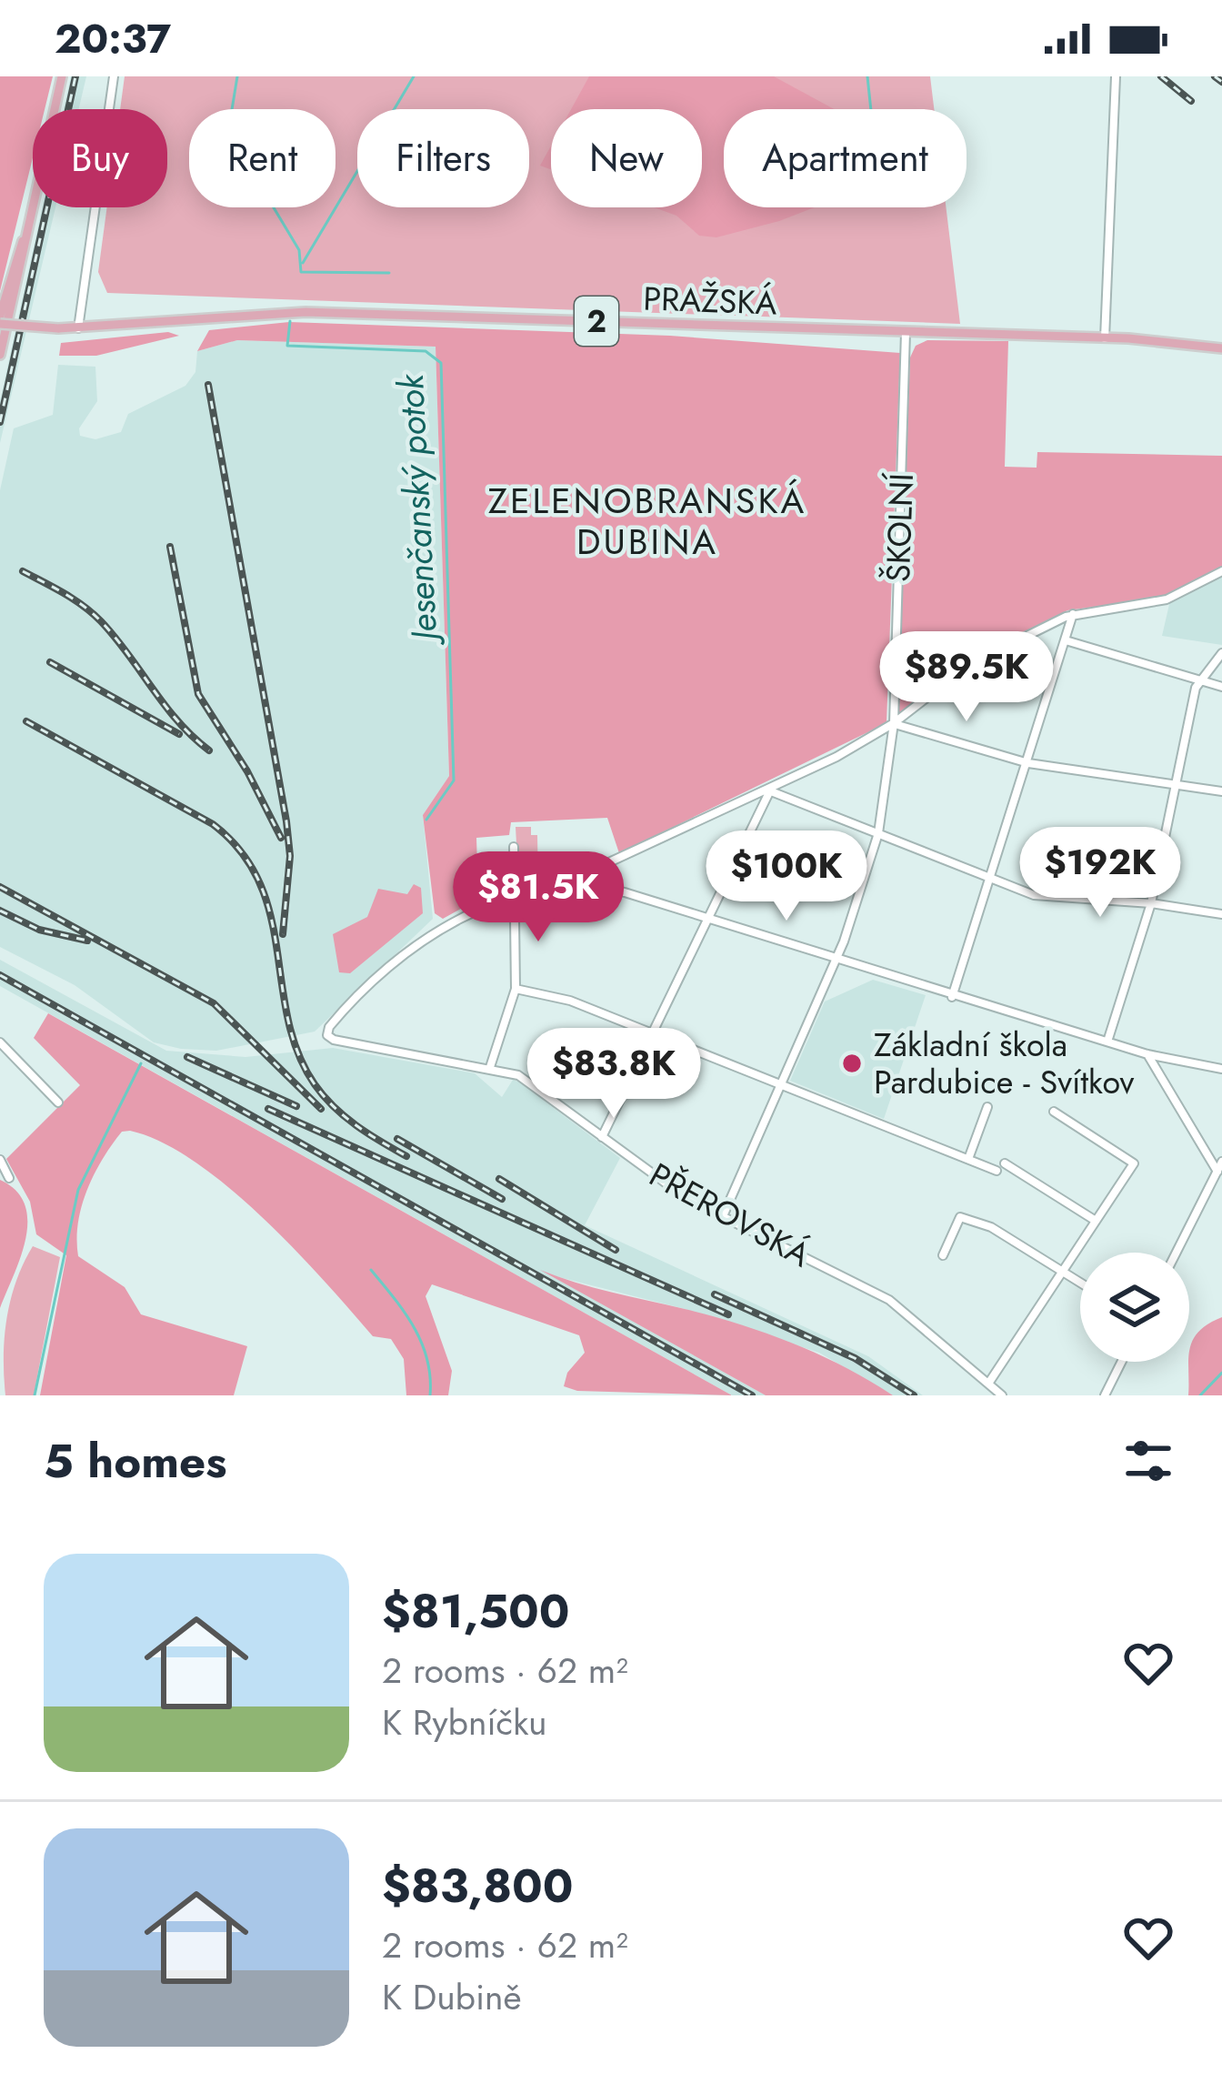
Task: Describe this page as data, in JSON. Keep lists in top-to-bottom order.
{
  "streets": {
    "main road": ["PRAŽSKÁ", "2"],
    "street": ["ŠKOLNÍ", "PŘEROVSKÁ"]
  },
  "crossings": [
    ["PRAŽSKÁ", "ŠKOLNÍ"],
    ["ŠKOLNÍ", "PŘEROVSKÁ"]
  ],
  "districts": ["ZELENOBRANSKÁ DUBINA"],
  "water": ["Jesenčanský potok"],
  "places": ["Základní škola Pardubice - Svítkov"],
  "page": {
    "status": "20:37",
    "chip": [
      "Buy",
      "Rent",
      "Filters",
      "New",
      "Apartment"
    ],
    "price": [
      "$89.5K",
      "$192K",
      "$100K",
      "$81.5K",
      "$83.8K"
    ],
    "heading": "5 homes",
    "list": [
      {
        "name": "$81,500",
        "note": "2 rooms · 62 m² · K Rybníčku"
      },
      {
        "name": "$83,800",
        "note": "2 rooms · 62 m² · K Dubině"
      }
    ]
  }
}
